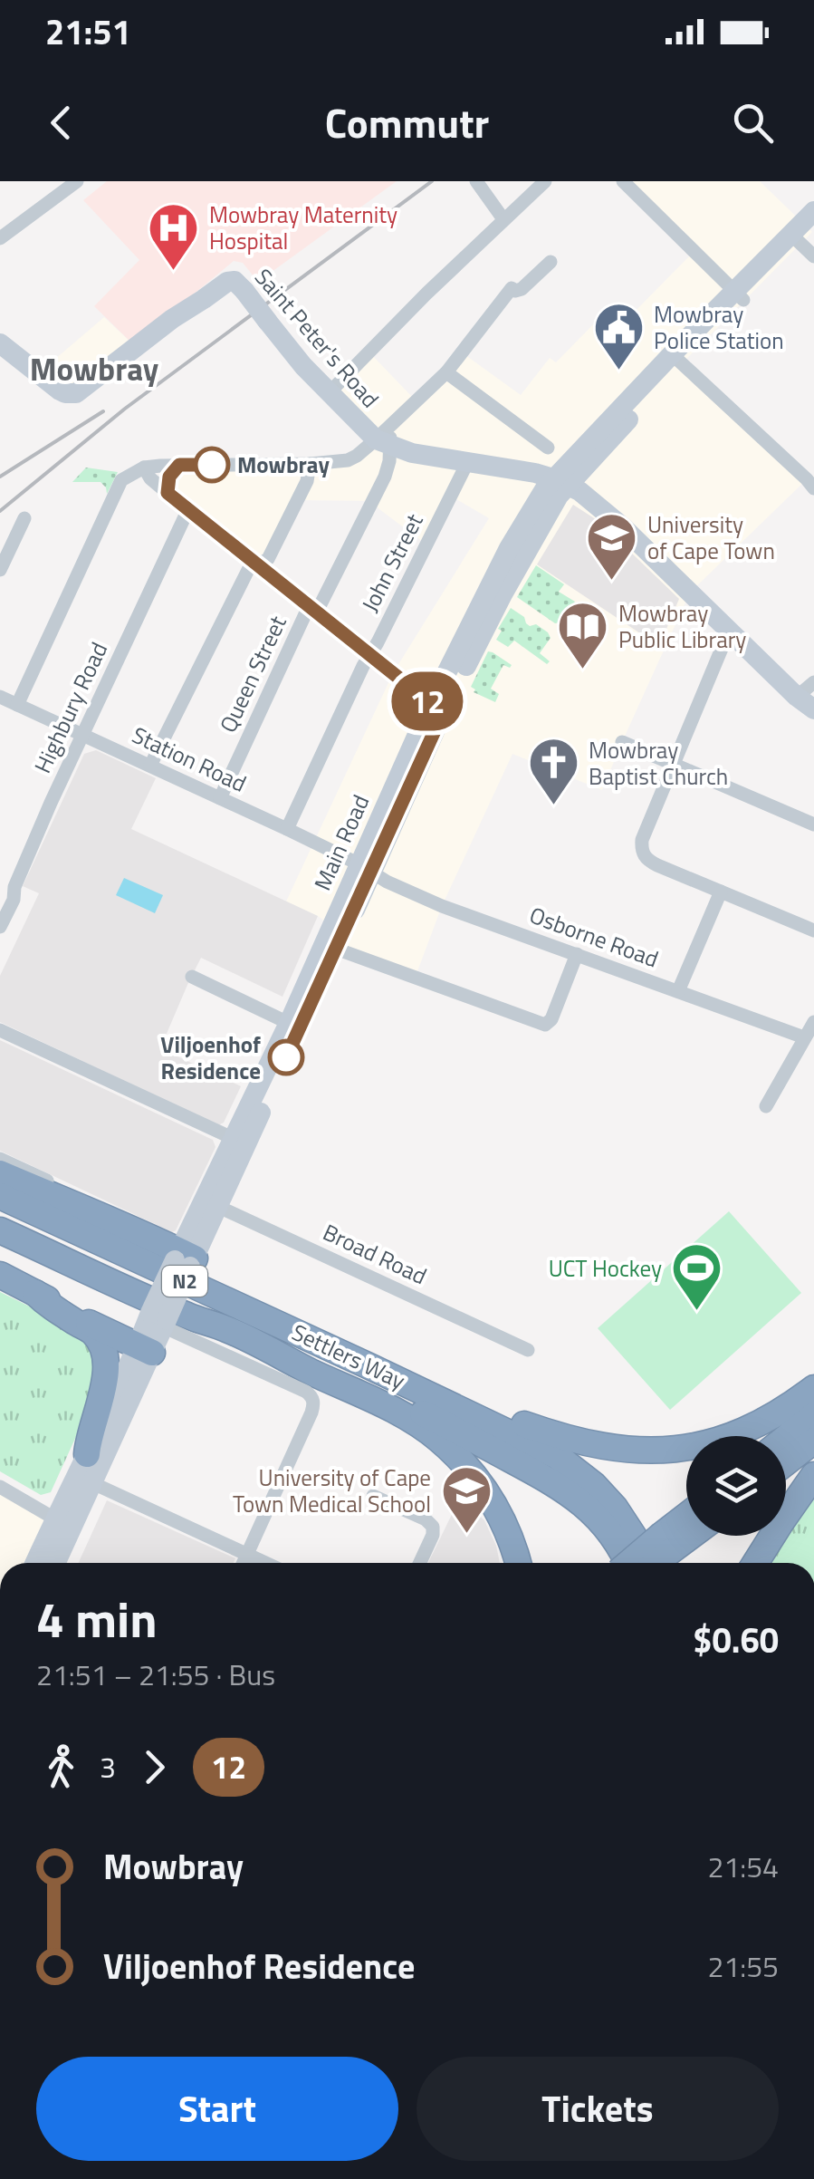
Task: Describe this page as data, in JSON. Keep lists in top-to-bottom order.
{
  "streets": {
    "highway": ["N2", "Settlers Way"],
    "main road": ["Saint Peter's Road", "Main Road"],
    "street": [
      "John Street",
      "Queen Street",
      "Highbury Road",
      "Station Road",
      "Osborne Road",
      "Broad Road"
    ]
  },
  "crossings": [
    ["Saint Peter's Road", "Queen Street"],
    ["John Street", "Station Road"],
    ["Queen Street", "Station Road"],
    ["Highbury Road", "Station Road"],
    ["Station Road", "Main Road"],
    ["Station Road", "Osborne Road"],
    ["Main Road", "Osborne Road"],
    ["Main Road", "Broad Road"]
  ],
  "districts": ["Mowbray"],
  "places": {
    "hospital": ["Mowbray Maternity Hospital"],
    "public building": ["Mowbray Police Station"],
    "other": ["Mowbray", "Viljoenhof Residence"],
    "school or university": ["University of Cape Town", "University of Cape Town Medical School"],
    "library": ["Mowbray Public Library"],
    "church": ["Mowbray Baptist Church"],
    "sports": ["UCT Hockey"]
  },
  "lines": ["bus line 12"],
  "page": {
    "status": "21:51",
    "header": "Commutr",
    "on_map": "12",
    "heading": ["4 min", "21:51 – 21:55 · Bus", "$0.60"],
    "legs": ["3", "12"],
    "list": [
      {
        "name": "Mowbray",
        "value": "21:54"
      },
      {
        "name": "Viljoenhof Residence",
        "value": "21:55"
      }
    ],
    "buttons": ["Start", "Tickets"]
  }
}
